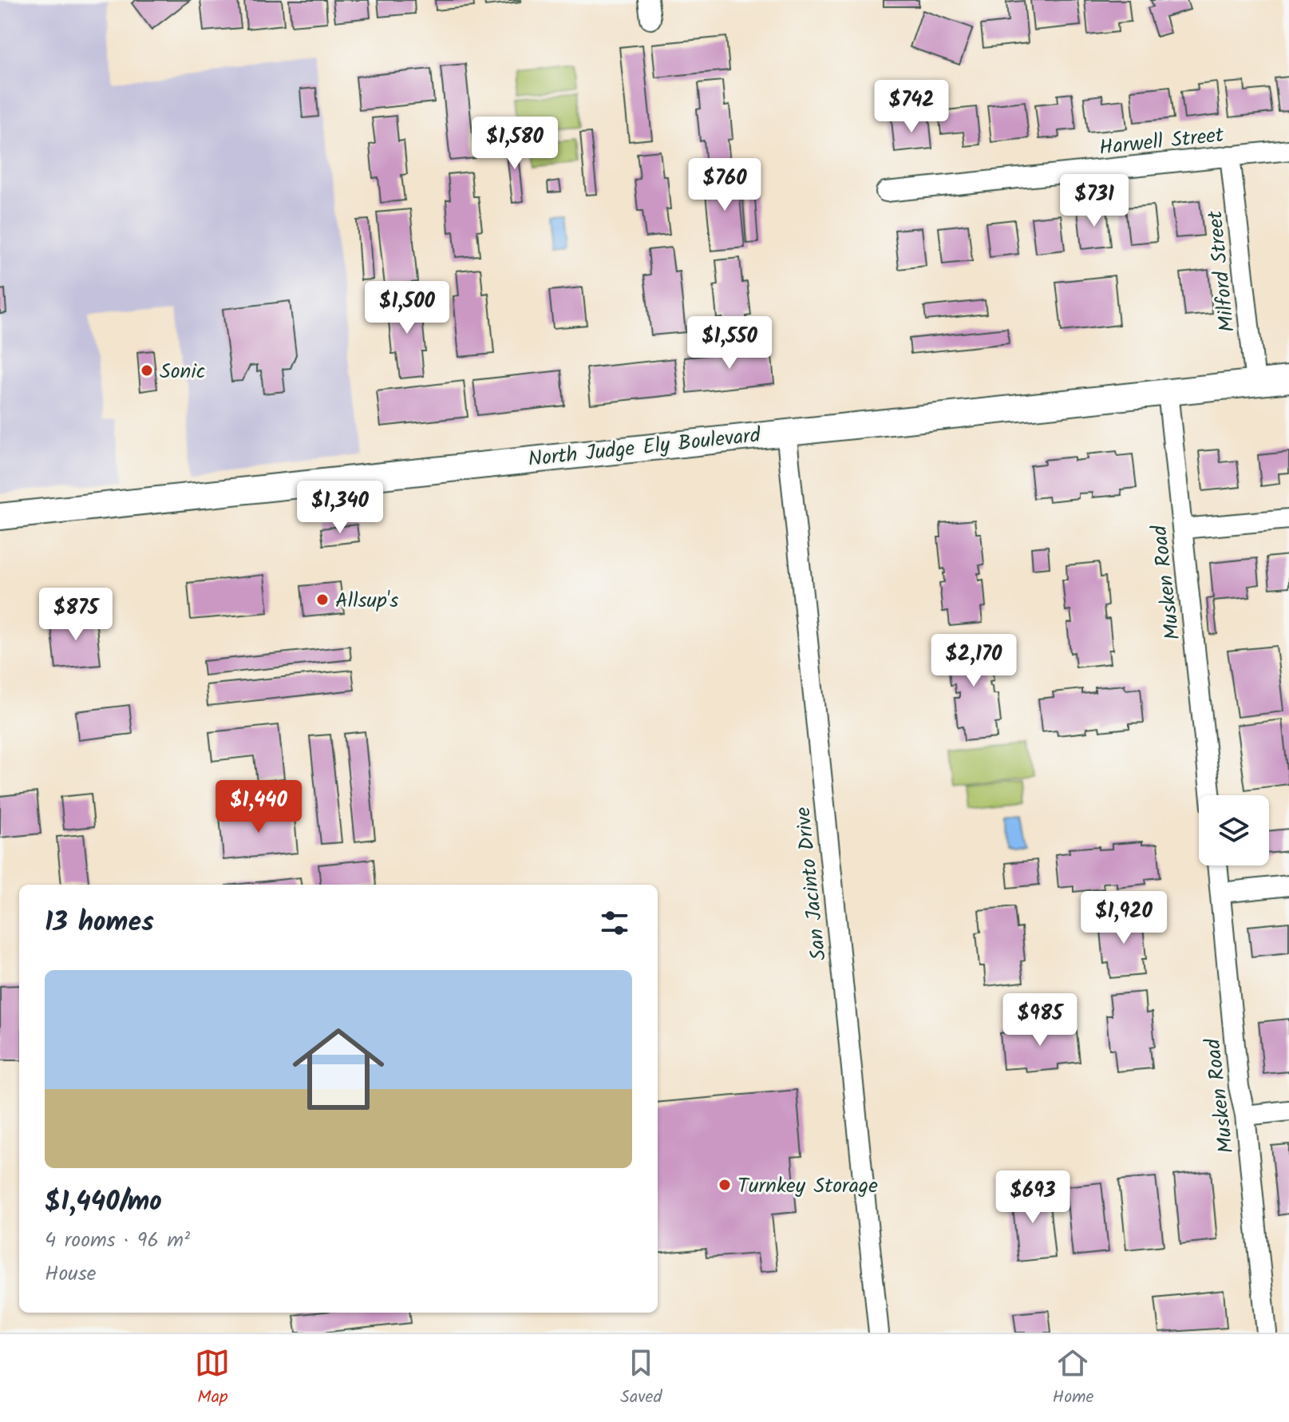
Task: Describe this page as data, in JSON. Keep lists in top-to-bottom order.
{
  "streets": {
    "main road": ["North Judge Ely Boulevard"],
    "street": [
      "Harwell Street",
      "Milford Street",
      "Musken Road",
      "San Jacinto Drive"
    ]
  },
  "crossings": [
    ["Harwell Street", "Milford Street"],
    ["Milford Street", "North Judge Ely Boulevard"],
    ["North Judge Ely Boulevard", "Musken Road"],
    ["North Judge Ely Boulevard", "San Jacinto Drive"]
  ],
  "places": ["Sonic", "Allsup's", "Turnkey Storage"],
  "page": {
    "price": [
      "$742",
      "$1,580",
      "$760",
      "$731",
      "$1,500",
      "$1,550",
      "$1,340",
      "$875",
      "$2,170",
      "$1,440",
      "$1,920",
      "$985",
      "$693"
    ],
    "heading": "13 homes",
    "list": [
      {
        "name": "$1,440/mo",
        "note": "4 rooms · 96 m² · House"
      }
    ],
    "tabs": ["Map", "Saved", "Home"]
  }
}
